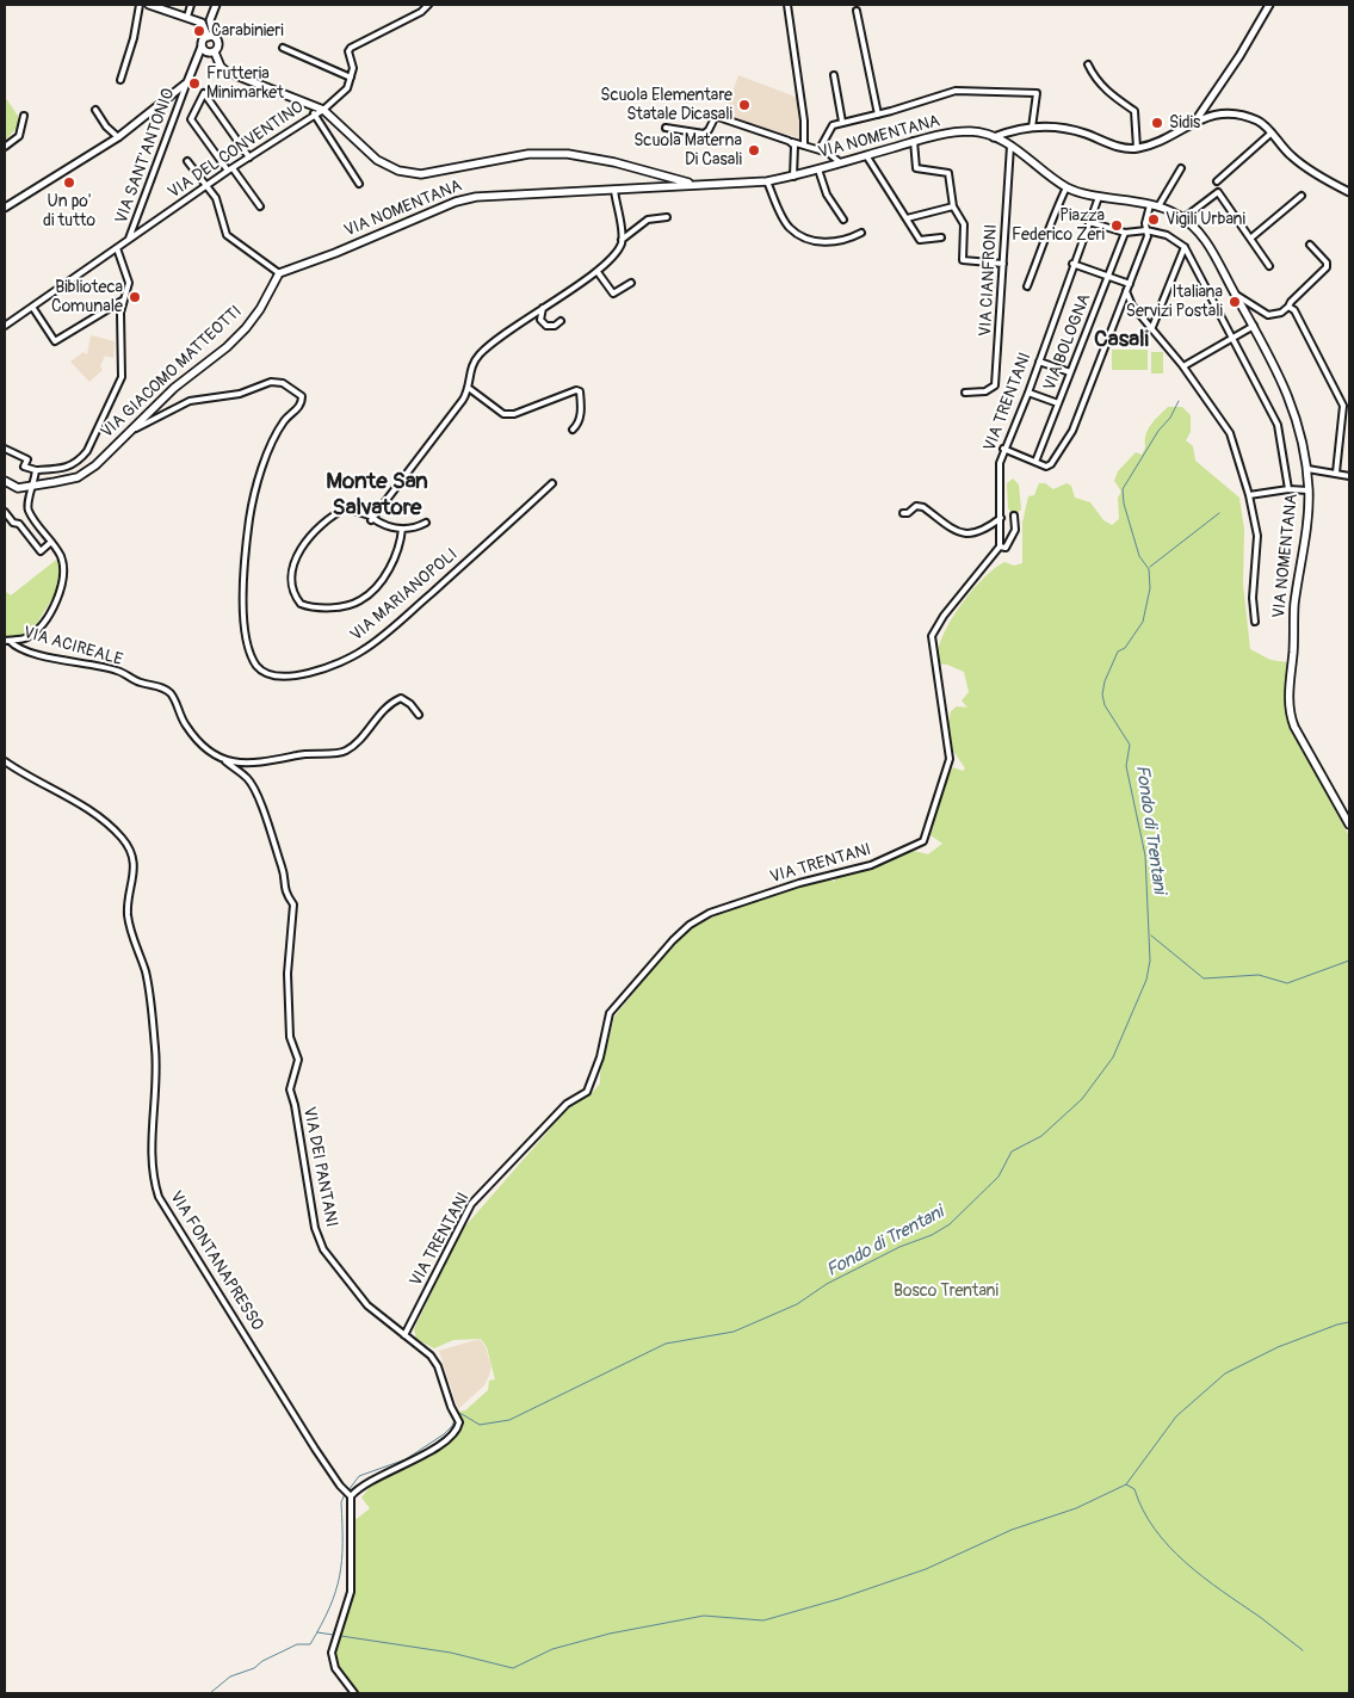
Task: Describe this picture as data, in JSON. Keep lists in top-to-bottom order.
{
  "streets": {
    "main road": ["VIA NOMENTANA", "VIA GIACOMO MATTEOTTI"],
    "street": [
      "VIA DEL CONVENTINO",
      "VIA SANT'ANTONIO",
      "VIA CIANFRONI",
      "VIA BOLOGNA",
      "VIA TRENTANI",
      "VIA MARIANOPOLI",
      "VIA ACIREALE",
      "VIA DEI PANTANI",
      "VIA FONTANAPRESSO"
    ]
  },
  "crossings": [
    ["VIA NOMENTANA", "VIA CIANFRONI"],
    ["VIA NOMENTANA", "VIA GIACOMO MATTEOTTI"],
    ["VIA NOMENTANA", "VIA TRENTANI"],
    ["VIA DEL CONVENTINO", "VIA SANT'ANTONIO"],
    ["VIA GIACOMO MATTEOTTI", "VIA MARIANOPOLI"],
    ["VIA TRENTANI", "VIA DEI PANTANI"],
    ["VIA ACIREALE", "VIA DEI PANTANI"],
    ["VIA DEI PANTANI", "VIA FONTANAPRESSO"]
  ],
  "districts": ["Casali", "Monte San Salvatore"],
  "water": ["Fondo di Trentani"],
  "parks": ["Bosco Trentani"],
  "places": [
    "Carabinieri",
    "Frutteria Minimarket",
    "Scuola Elementare Statale Dicasali",
    "Sidis",
    "Scuola Materna Di Casali",
    "Un po' di tutto",
    "Vigili Urbani",
    "Piazza Federico Zeri",
    "Biblioteca Comunale",
    "Italiana Servizi Postali"
  ]
}
